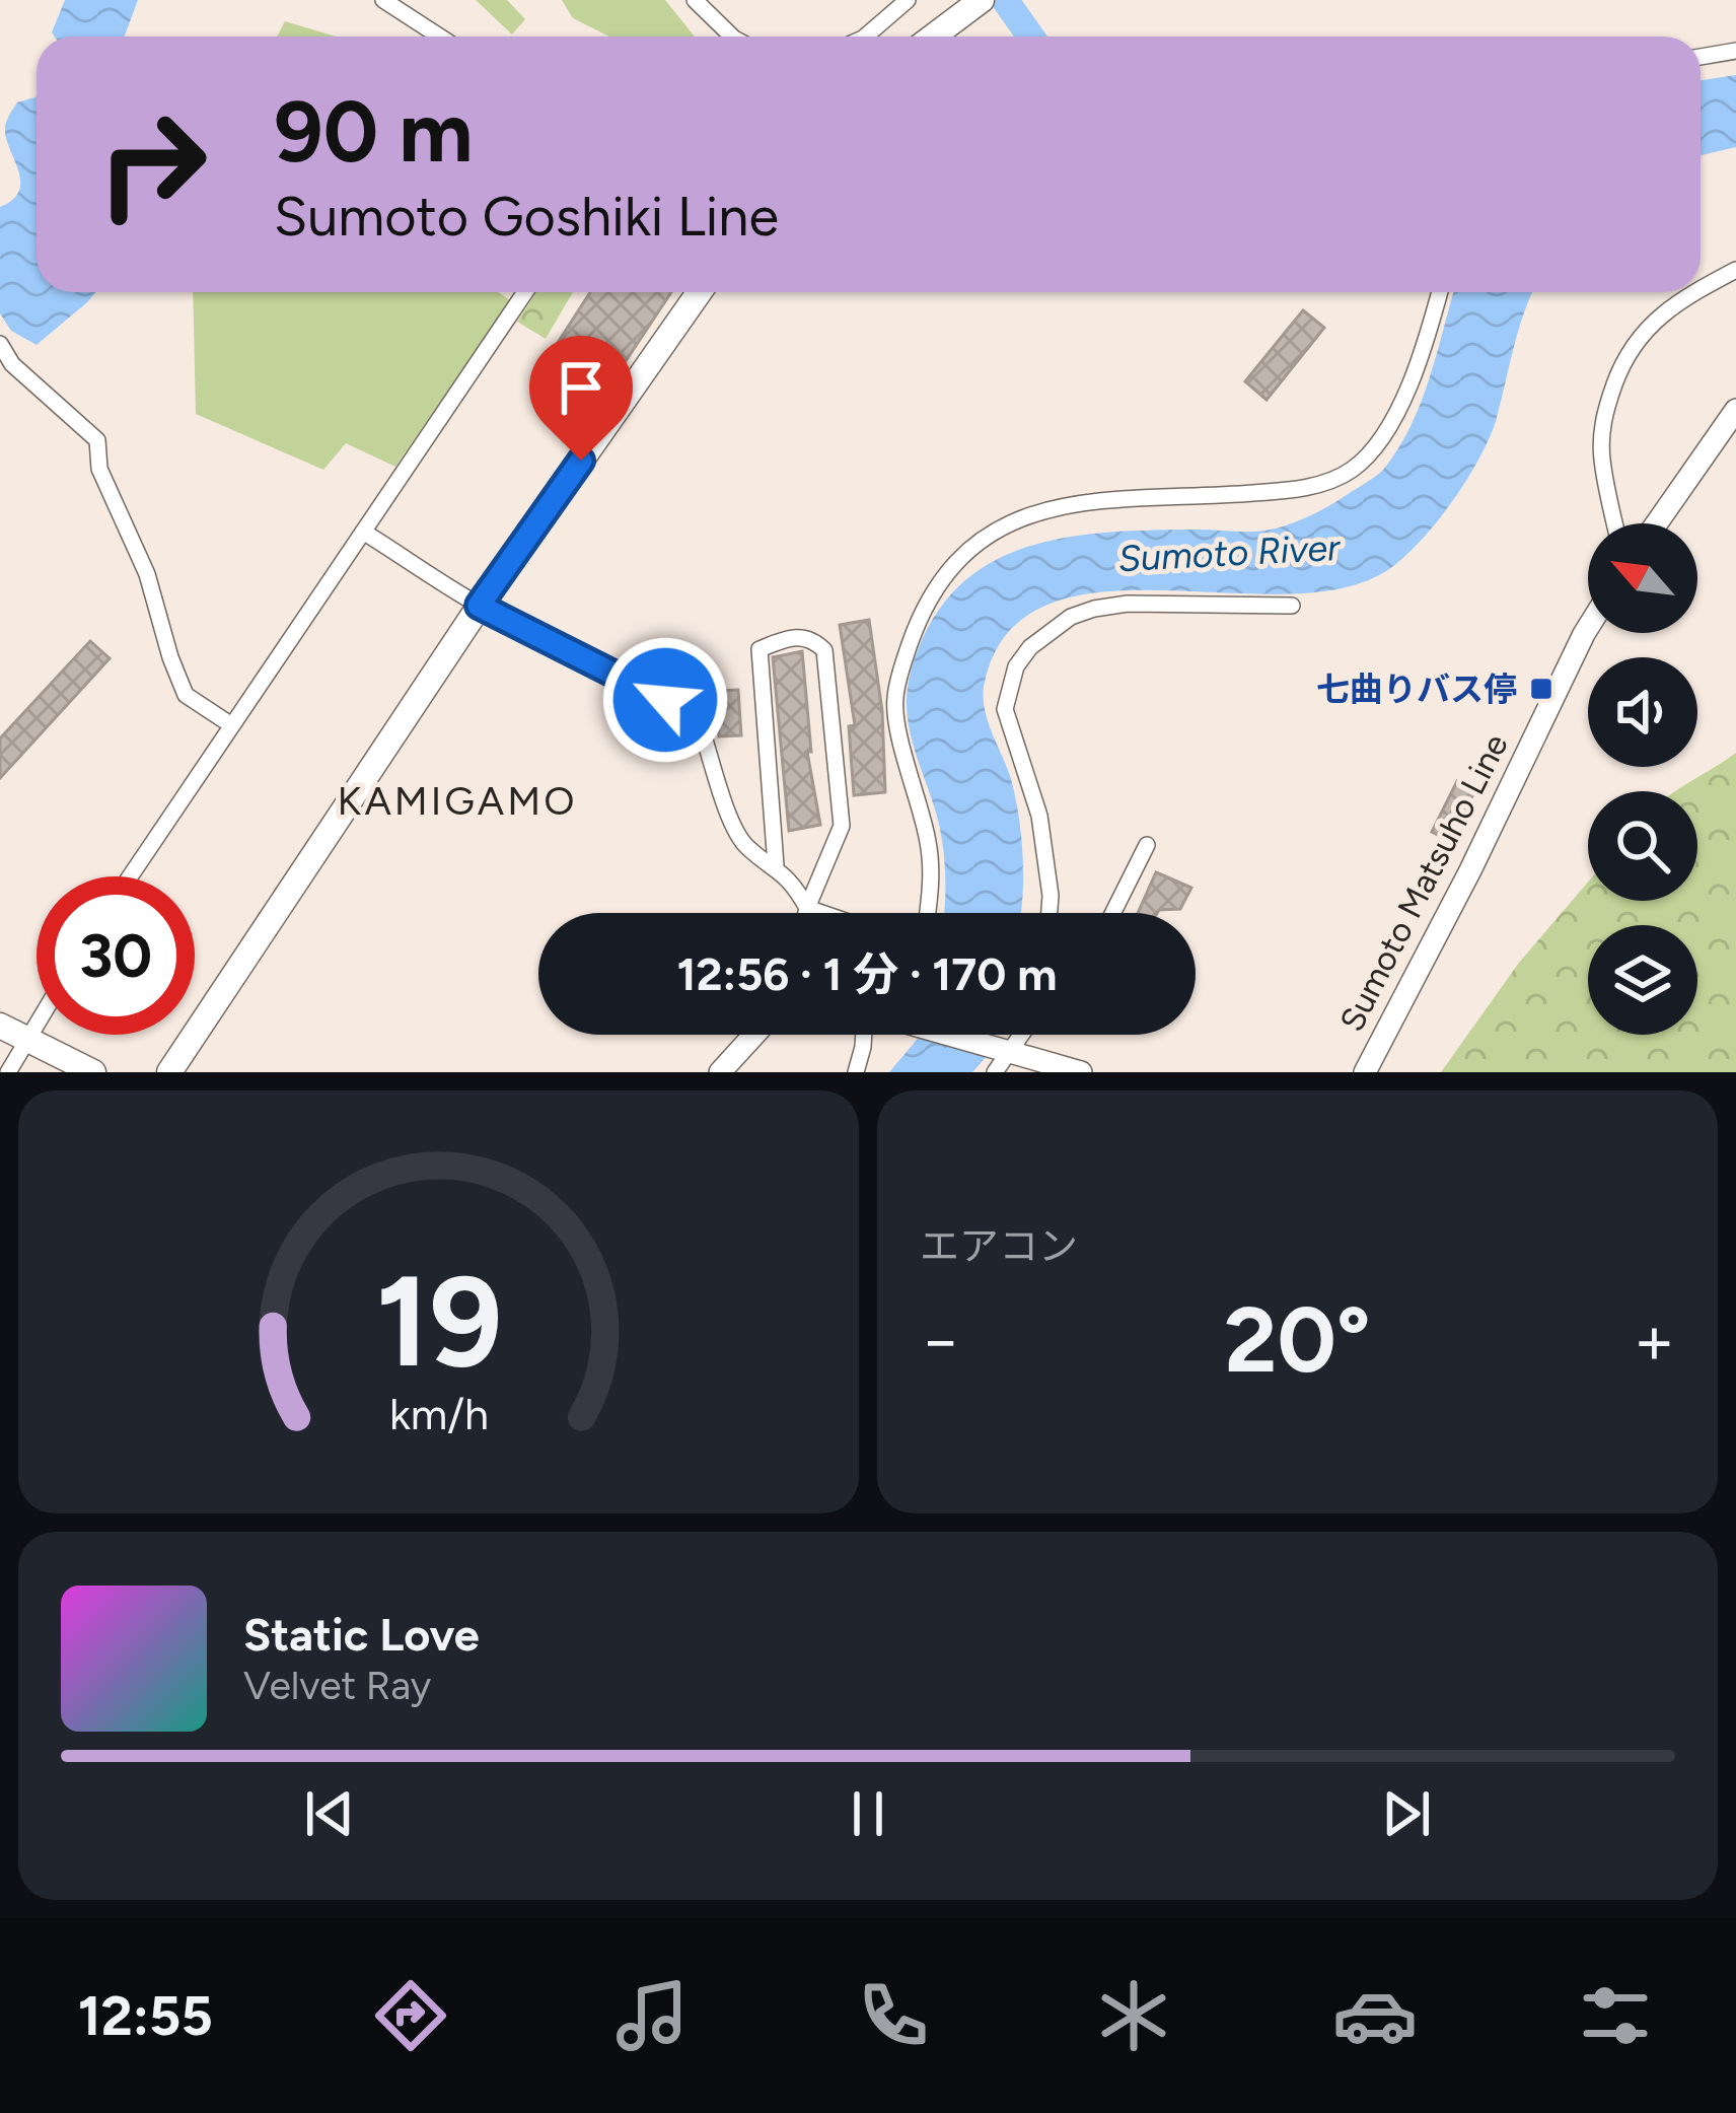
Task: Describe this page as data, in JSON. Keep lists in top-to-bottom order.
{
  "streets": {
    "main road": ["Sumoto Matsuho Line"]
  },
  "districts": ["KAMIGAMO"],
  "water": ["Sumoto River"],
  "places": {
    "transit": ["七曲りバス停"]
  },
  "north": "top left",
  "page": {
    "turn": ["90 m", "Sumoto Goshiki Line"],
    "limit": "30",
    "trip": "12:56 · 1 分 · 170 m",
    "tile": "エアコン",
    "heat": ["−", "20°", "+"],
    "song": ["Static Love", "Velvet Ray"],
    "tabs": "12:55",
    "gauge": ["19", "km/h"]
  }
}
